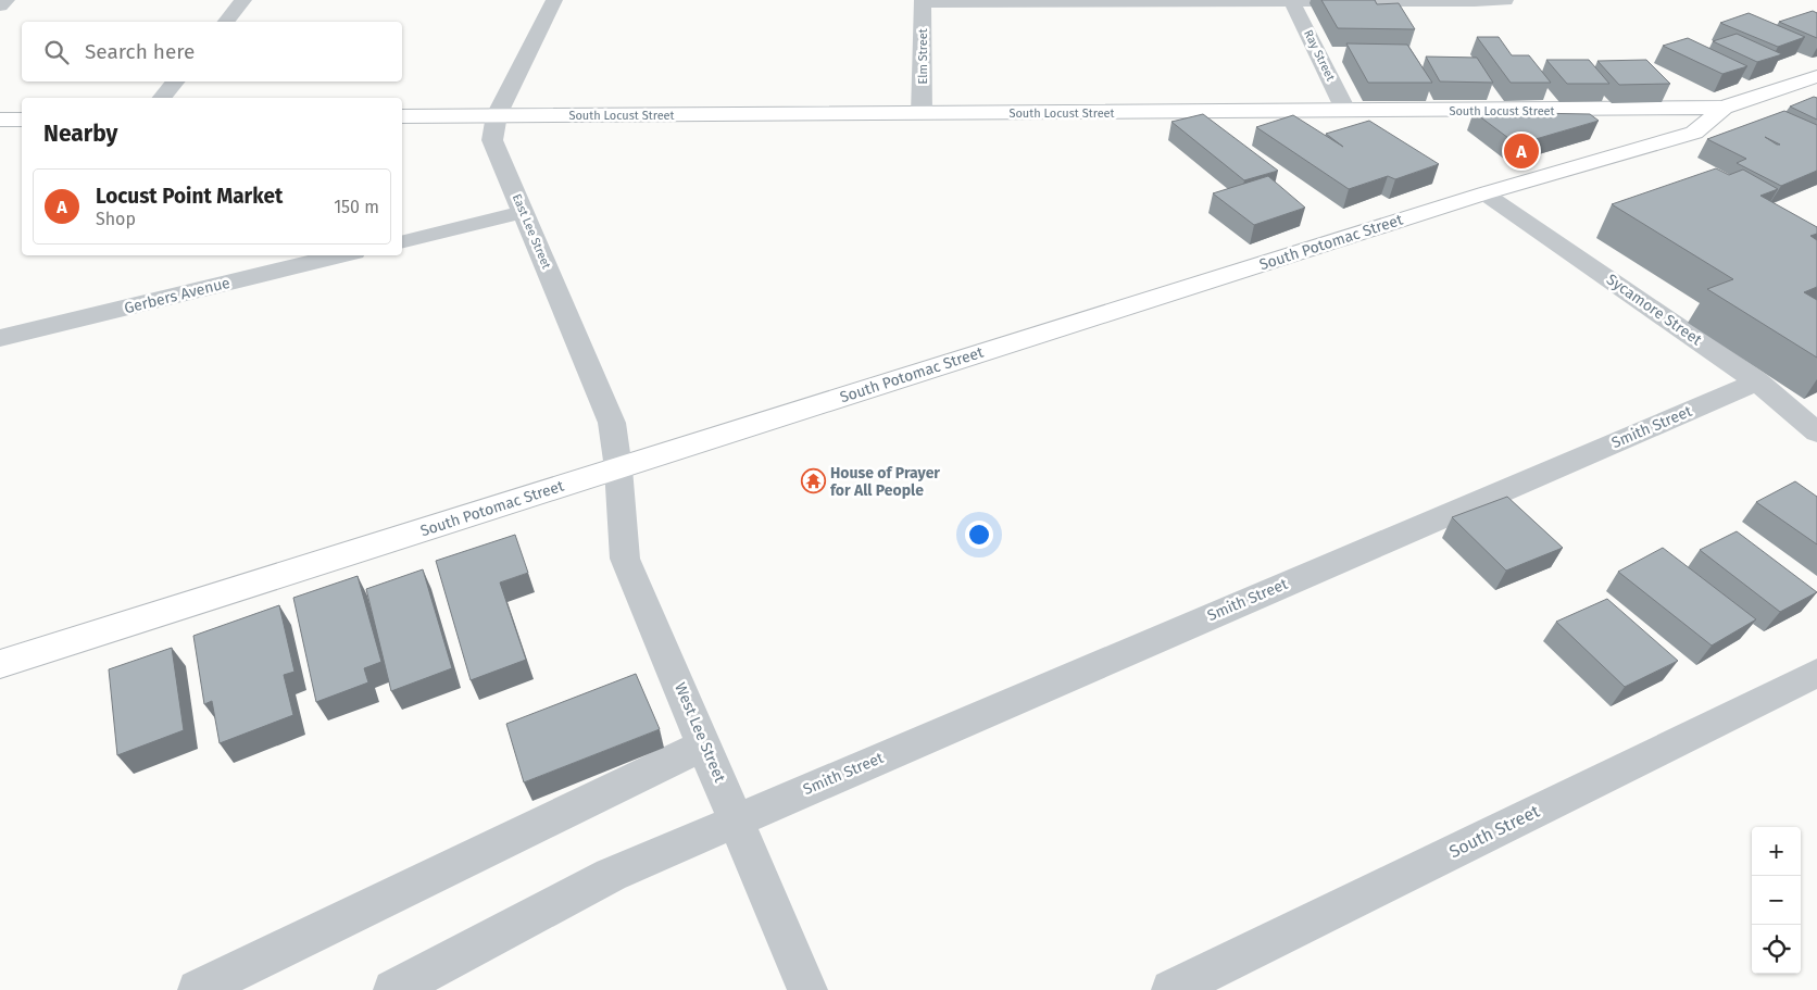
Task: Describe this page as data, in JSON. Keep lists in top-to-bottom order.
{
  "streets": {
    "main road": ["South Locust Street", "South Potomac Street"],
    "street": [
      "Ray Street",
      "Elm Street",
      "East Lee Street",
      "Gerbers Avenue",
      "Sycamore Street",
      "Smith Street",
      "West Lee Street",
      "South Street"
    ]
  },
  "crossings": [
    ["Ray Street", "South Locust Street"],
    ["Elm Street", "South Locust Street"],
    ["South Locust Street", "East Lee Street"],
    ["South Locust Street", "South Potomac Street"],
    ["East Lee Street", "South Potomac Street"],
    ["East Lee Street", "West Lee Street"],
    ["South Potomac Street", "Sycamore Street"],
    ["South Potomac Street", "West Lee Street"],
    ["Sycamore Street", "Smith Street"],
    ["Smith Street", "West Lee Street"]
  ],
  "places": {
    "temple": ["House of Prayer for All People"]
  },
  "page": {
    "search": "Search here",
    "heading": "Nearby",
    "pins": "A",
    "list": [
      {
        "mark": "A",
        "name": "Locust Point Market",
        "note": "Shop",
        "value": "150 m"
      }
    ],
    "map_buttons": ["+", "−"]
  }
}
